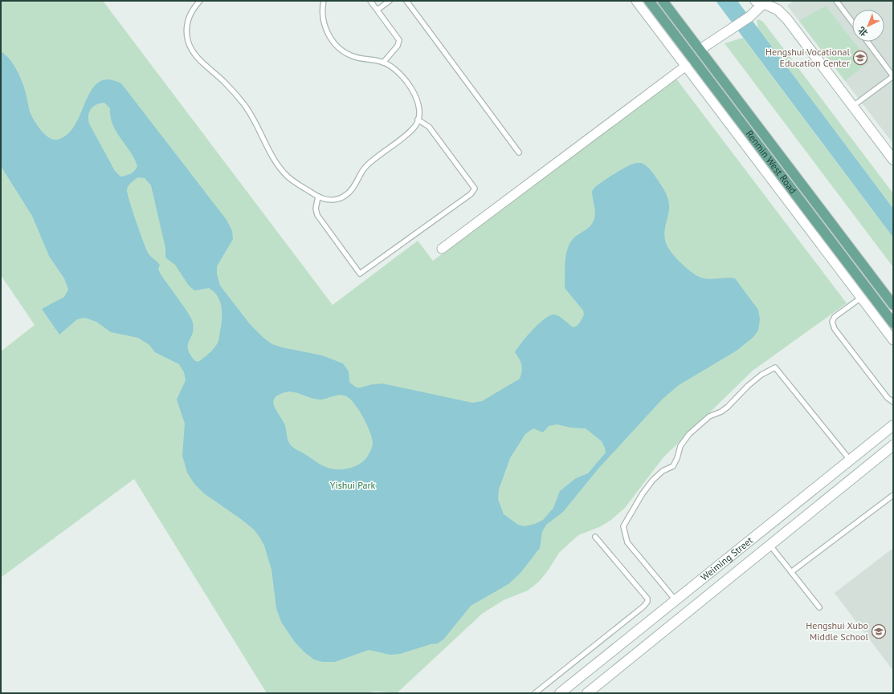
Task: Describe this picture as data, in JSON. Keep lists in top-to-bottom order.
{
  "streets": {
    "main road": ["Renmin West Road"],
    "street": ["Weiming Street"]
  },
  "parks": ["Yishui Park"],
  "places": {
    "school or university": ["Hengshui Vocational Education Center", "Hengshui Xubo Middle School"]
  },
  "north": "bottom left"
}
